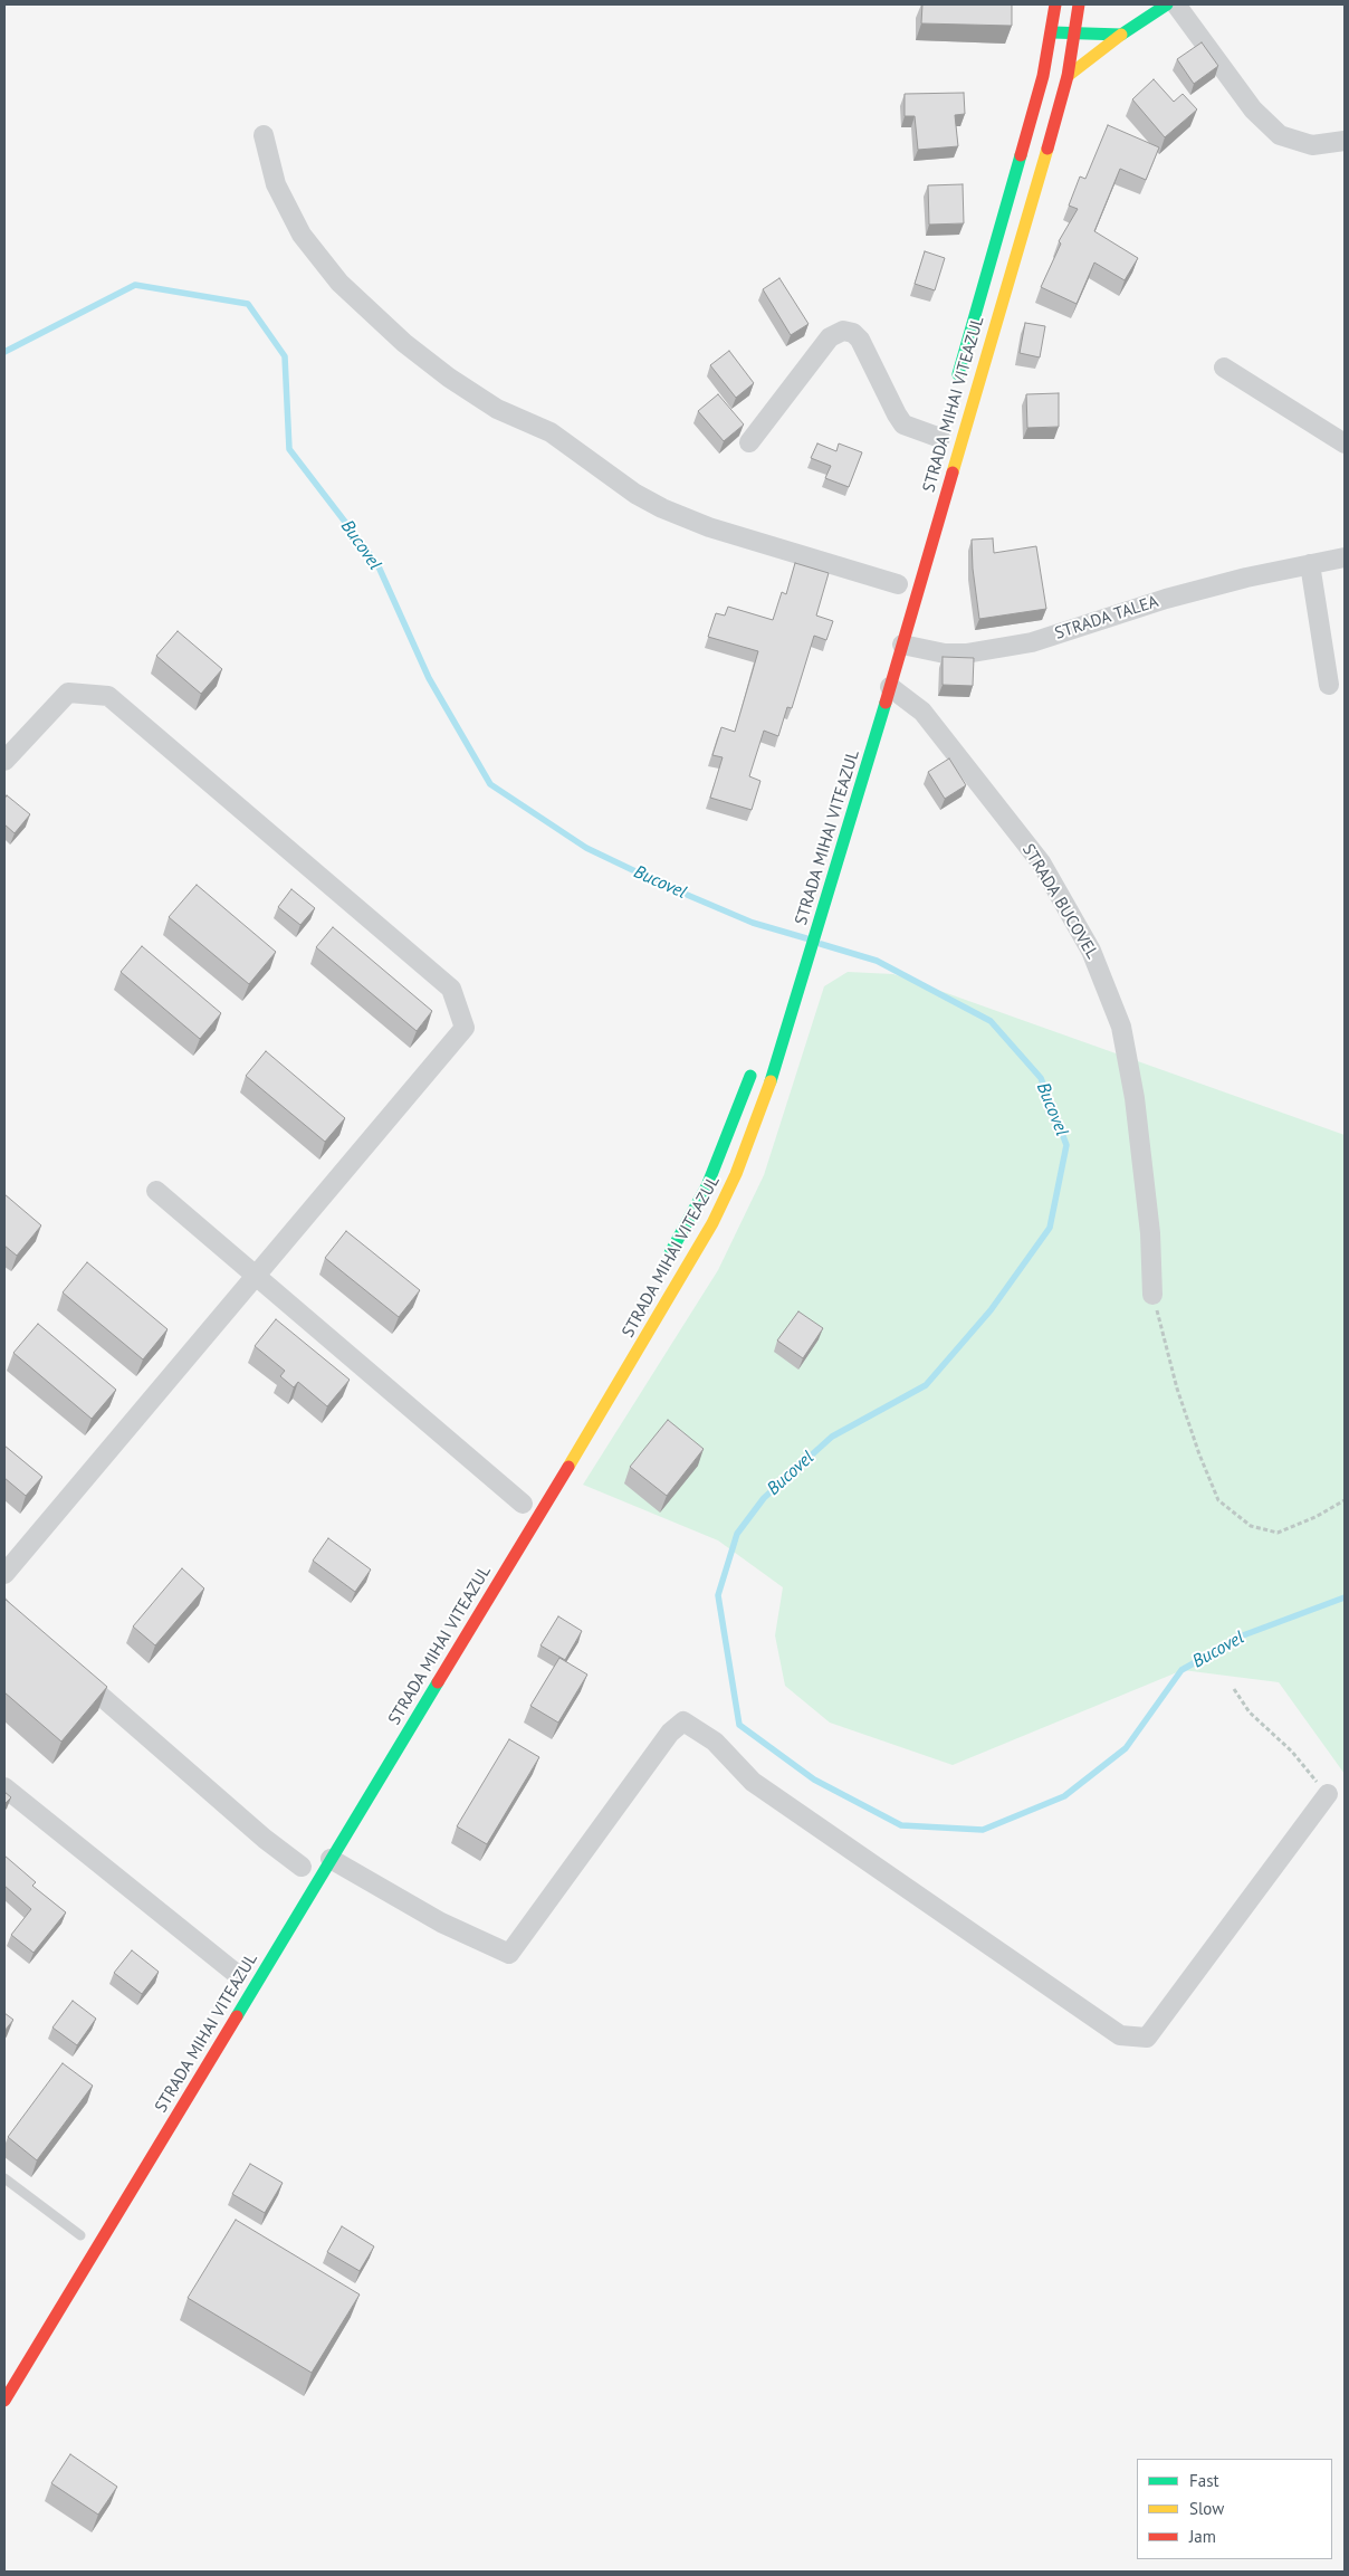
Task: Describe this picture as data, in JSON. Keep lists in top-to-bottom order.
{
  "streets": {
    "main road": ["STRADA MIHAI VITEAZUL"],
    "street": ["STRADA TALEA", "STRADA BUCOVEL"]
  },
  "crossings": [
    ["STRADA MIHAI VITEAZUL", "STRADA TALEA"],
    ["STRADA MIHAI VITEAZUL", "STRADA BUCOVEL"]
  ],
  "water": ["Bucovel"],
  "legend": ["Fast", "Slow", "Jam"]
}
